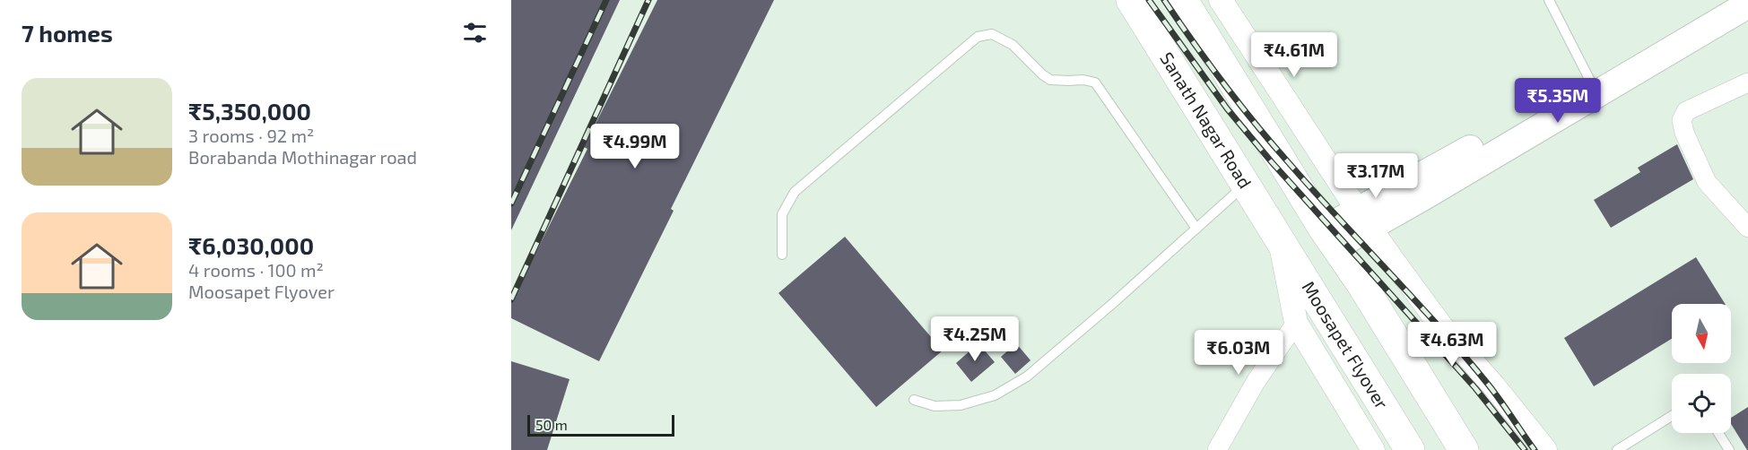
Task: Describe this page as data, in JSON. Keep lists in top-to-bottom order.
{
  "streets": {
    "highway": ["Sanath Nagar Road", "Moosapet Flyover"]
  },
  "crossings": [
    ["Sanath Nagar Road", "Moosapet Flyover"]
  ],
  "scale_bar": "50 m",
  "north": "bottom",
  "page": {
    "heading": "7 homes",
    "price": [
      "₹4.61M",
      "₹5.35M",
      "₹4.99M",
      "₹3.17M",
      "₹4.25M",
      "₹4.63M",
      "₹6.03M"
    ],
    "list": [
      {
        "name": "₹5,350,000",
        "note": "3 rooms · 92 m² · Borabanda Mothinagar road"
      },
      {
        "name": "₹6,030,000",
        "note": "4 rooms · 100 m² · Moosapet Flyover"
      }
    ],
    "scale": "50 m"
  }
}
